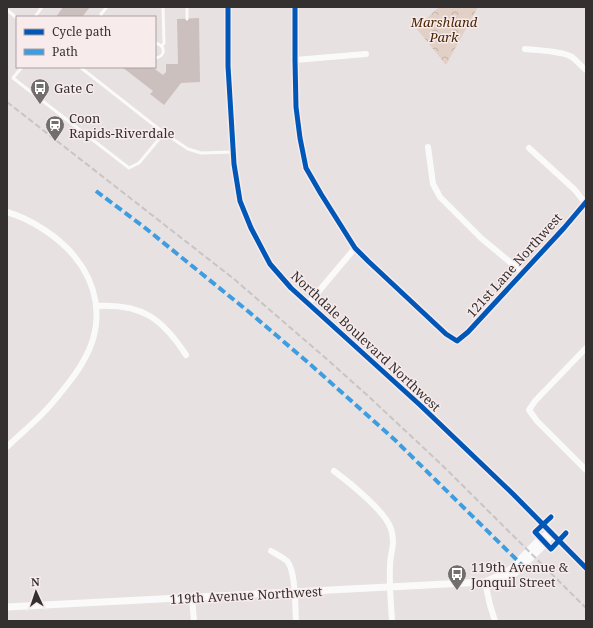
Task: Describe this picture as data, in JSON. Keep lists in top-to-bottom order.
{
  "streets": {
    "street": ["121st Lane Northwest", "Northdale Boulevard Northwest", "119th Avenue Northwest"]
  },
  "crossings": [
    ["Northdale Boulevard Northwest", "119th Avenue Northwest"]
  ],
  "parks": ["Marshland Park"],
  "places": {
    "bus stop": ["Gate C", "119th Avenue & Jonquil Street"],
    "station": ["Coon Rapids-Riverdale"]
  },
  "legend": ["Cycle path", "Path"],
  "north": "top"
}
